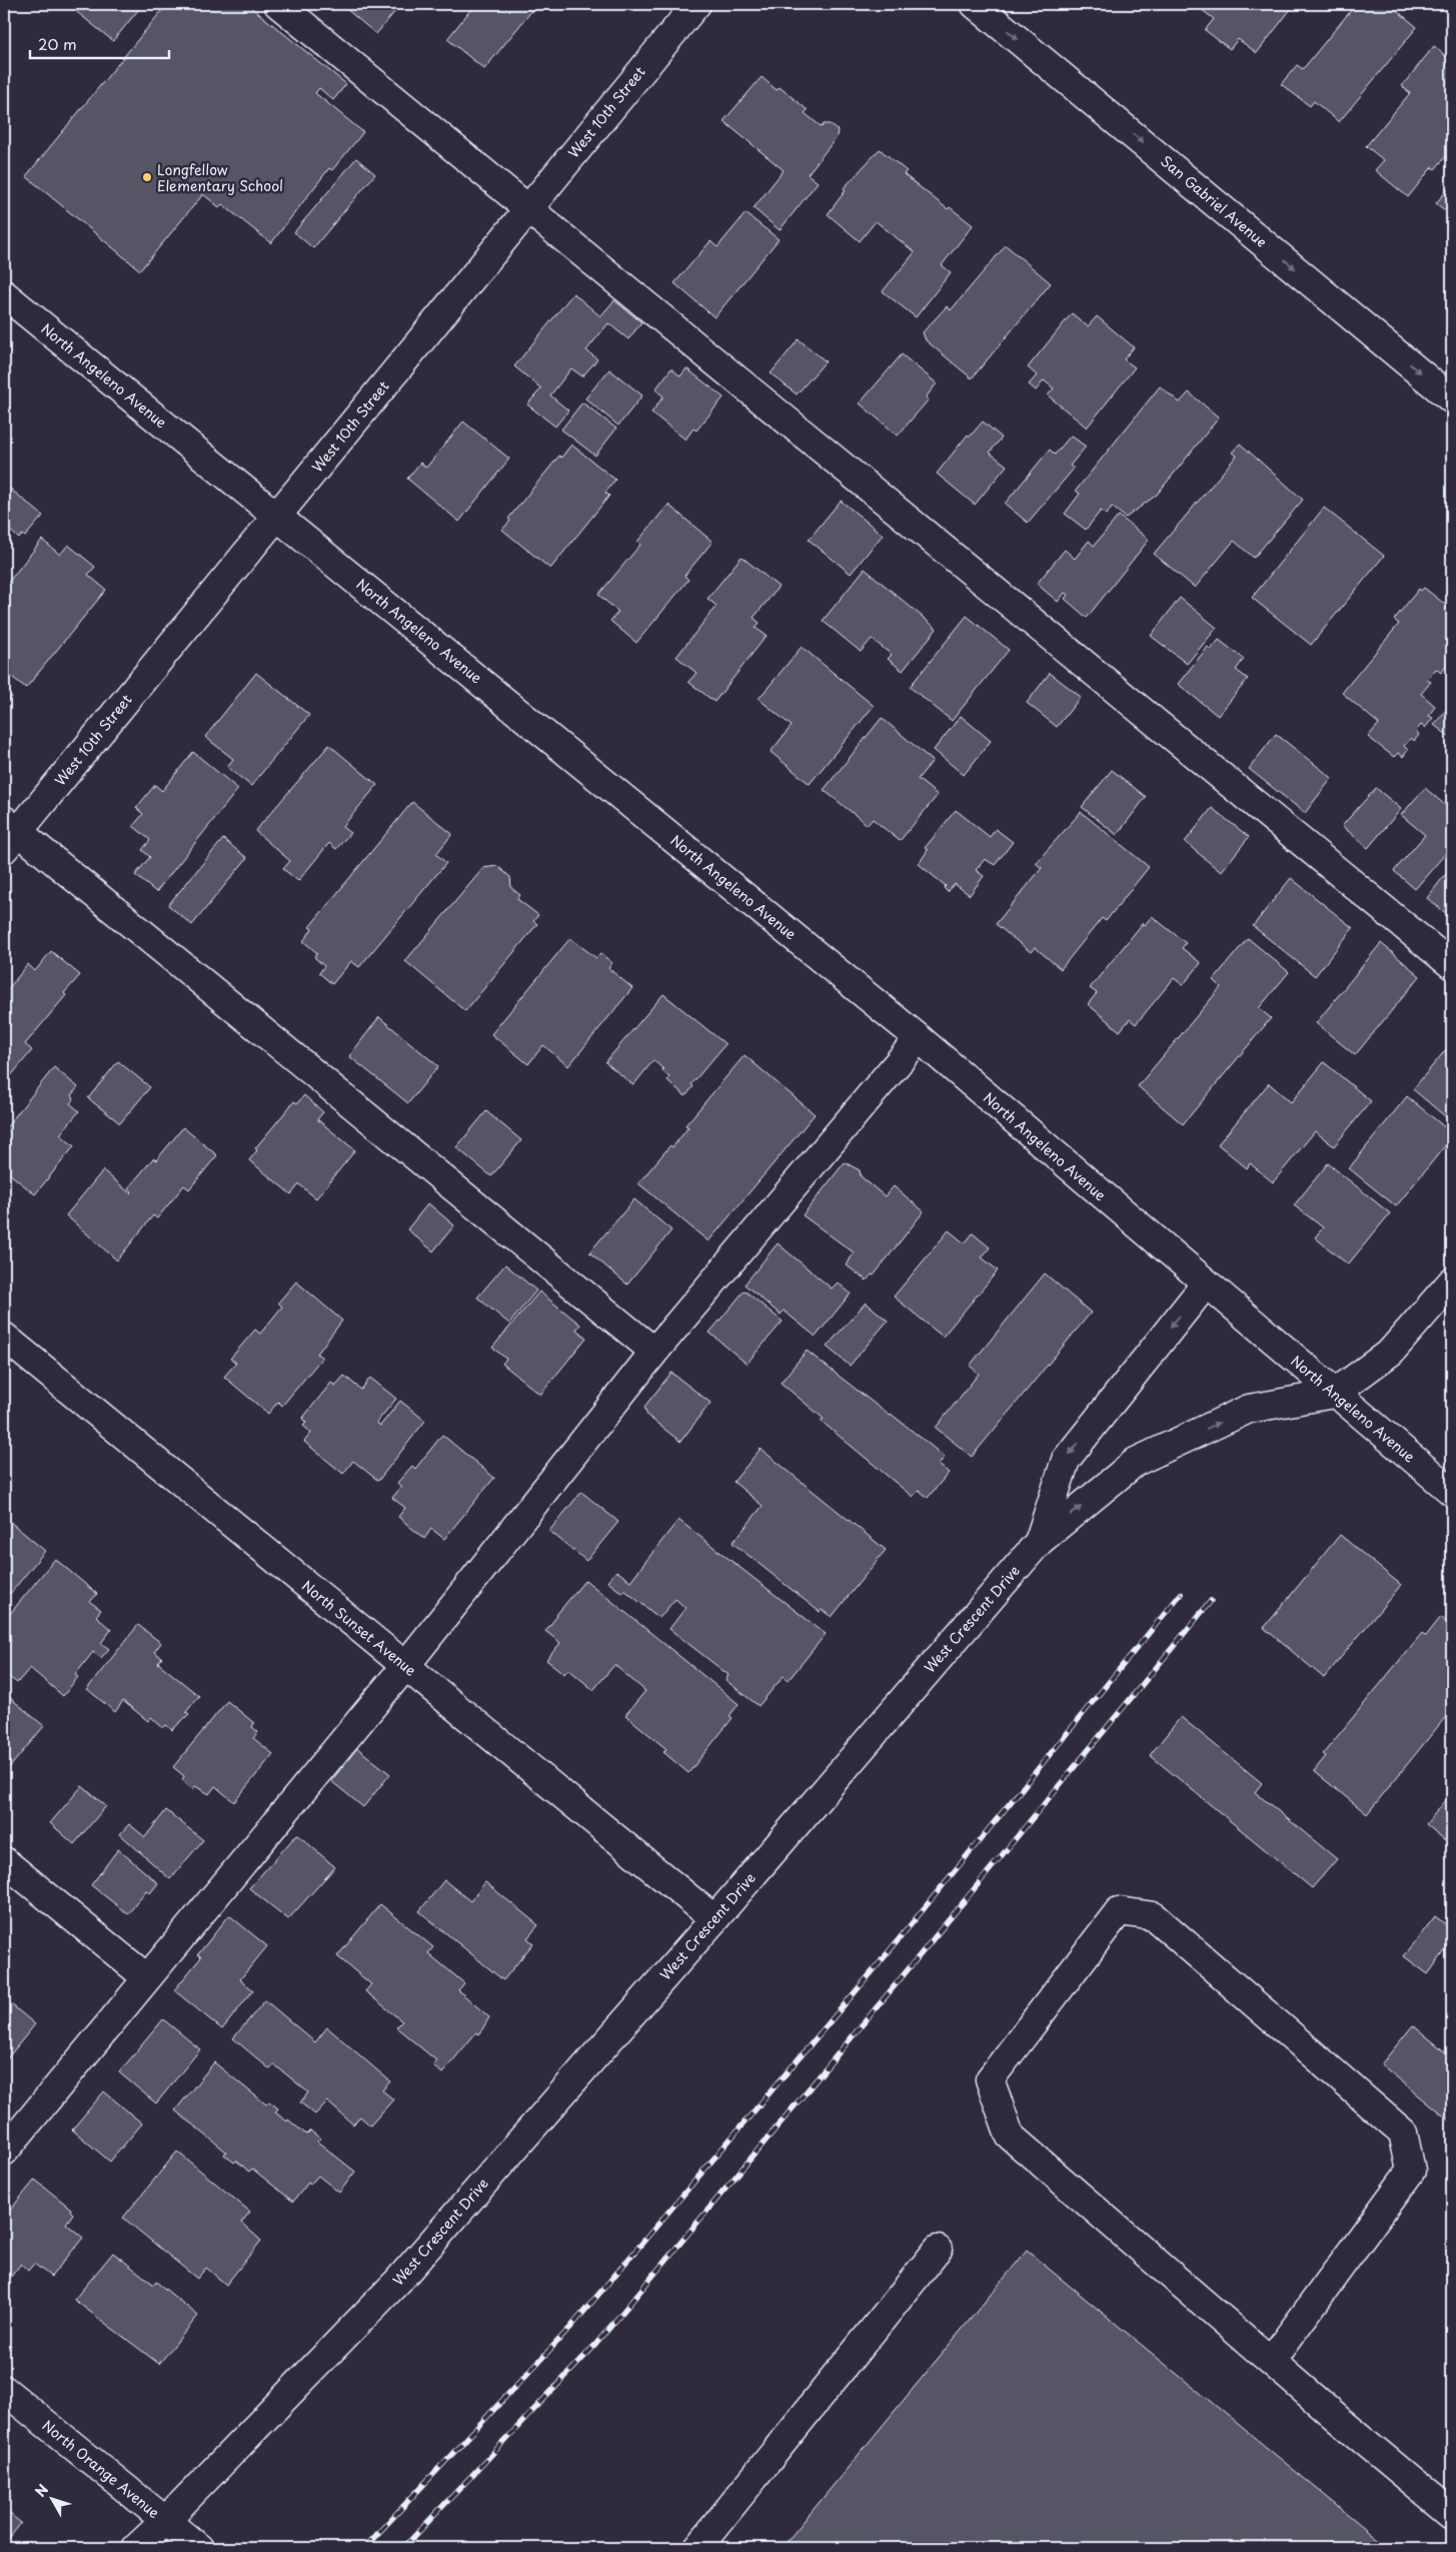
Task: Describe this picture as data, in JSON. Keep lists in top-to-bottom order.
{
  "streets": {
    "street": [
      "West 10th Street",
      "San Gabriel Avenue",
      "North Angeleno Avenue",
      "West Crescent Drive",
      "North Sunset Avenue",
      "North Orange Avenue"
    ]
  },
  "crossings": [
    ["West 10th Street", "North Angeleno Avenue"],
    ["North Angeleno Avenue", "West Crescent Drive"],
    ["West Crescent Drive", "North Sunset Avenue"],
    ["West Crescent Drive", "North Orange Avenue"]
  ],
  "one_way": ["San Gabriel Avenue"],
  "places": ["Longfellow Elementary School"],
  "scale_bar": "20 m",
  "north": "top left"
}
